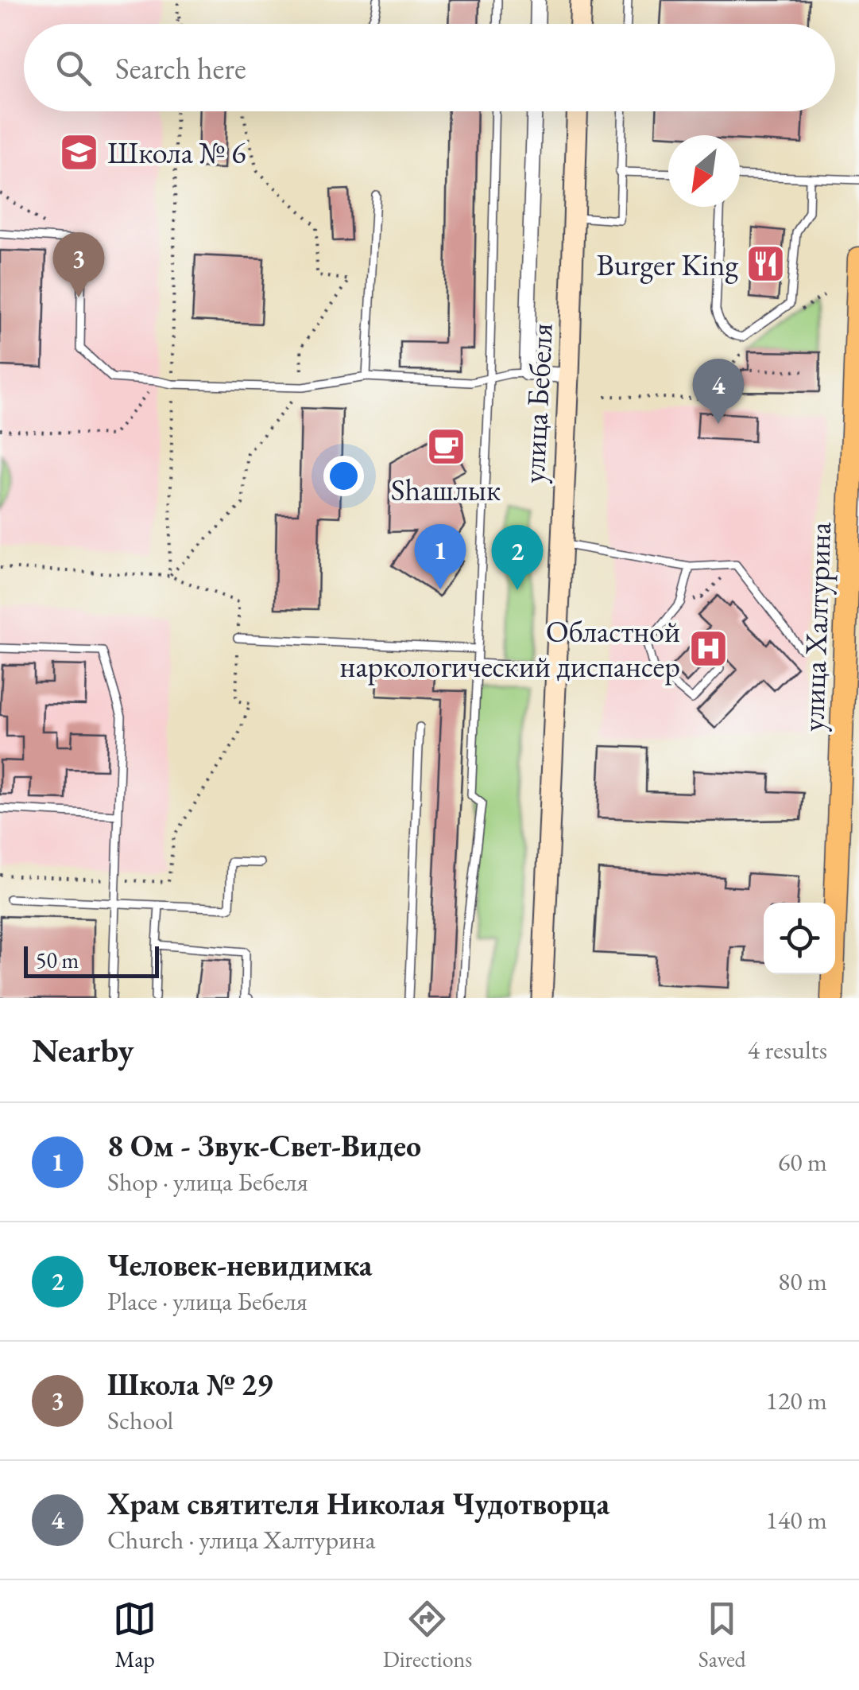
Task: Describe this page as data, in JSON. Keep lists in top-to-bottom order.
{
  "streets": {
    "main road": ["улица Бебеля", "улица Халтурина"]
  },
  "places": {
    "school or university": ["Школа № 6"],
    "restaurant": ["Burger King"],
    "cafe": ["Shашлык"],
    "hospital": ["Областной наркологический диспансер"]
  },
  "scale_bar": "50 m",
  "north": "bottom left",
  "page": {
    "search": "Search here",
    "pins": [
      "3",
      "4",
      "1",
      "2"
    ],
    "scale": "50 m",
    "heading": ["Nearby", "4 results"],
    "list": [
      {
        "mark": "1",
        "name": "8 Ом - Звук-Свет-Видео",
        "note": "Shop · улица Бебеля",
        "value": "60 m"
      },
      {
        "mark": "2",
        "name": "Человек-невидимка",
        "note": "Place · улица Бебеля",
        "value": "80 m"
      },
      {
        "mark": "3",
        "name": "Школа № 29",
        "note": "School",
        "value": "120 m"
      },
      {
        "mark": "4",
        "name": "Храм святителя Николая Чудотворца",
        "note": "Church · улица Халтурина",
        "value": "140 m"
      }
    ],
    "nav": ["Map", "Directions", "Saved"]
  }
}
